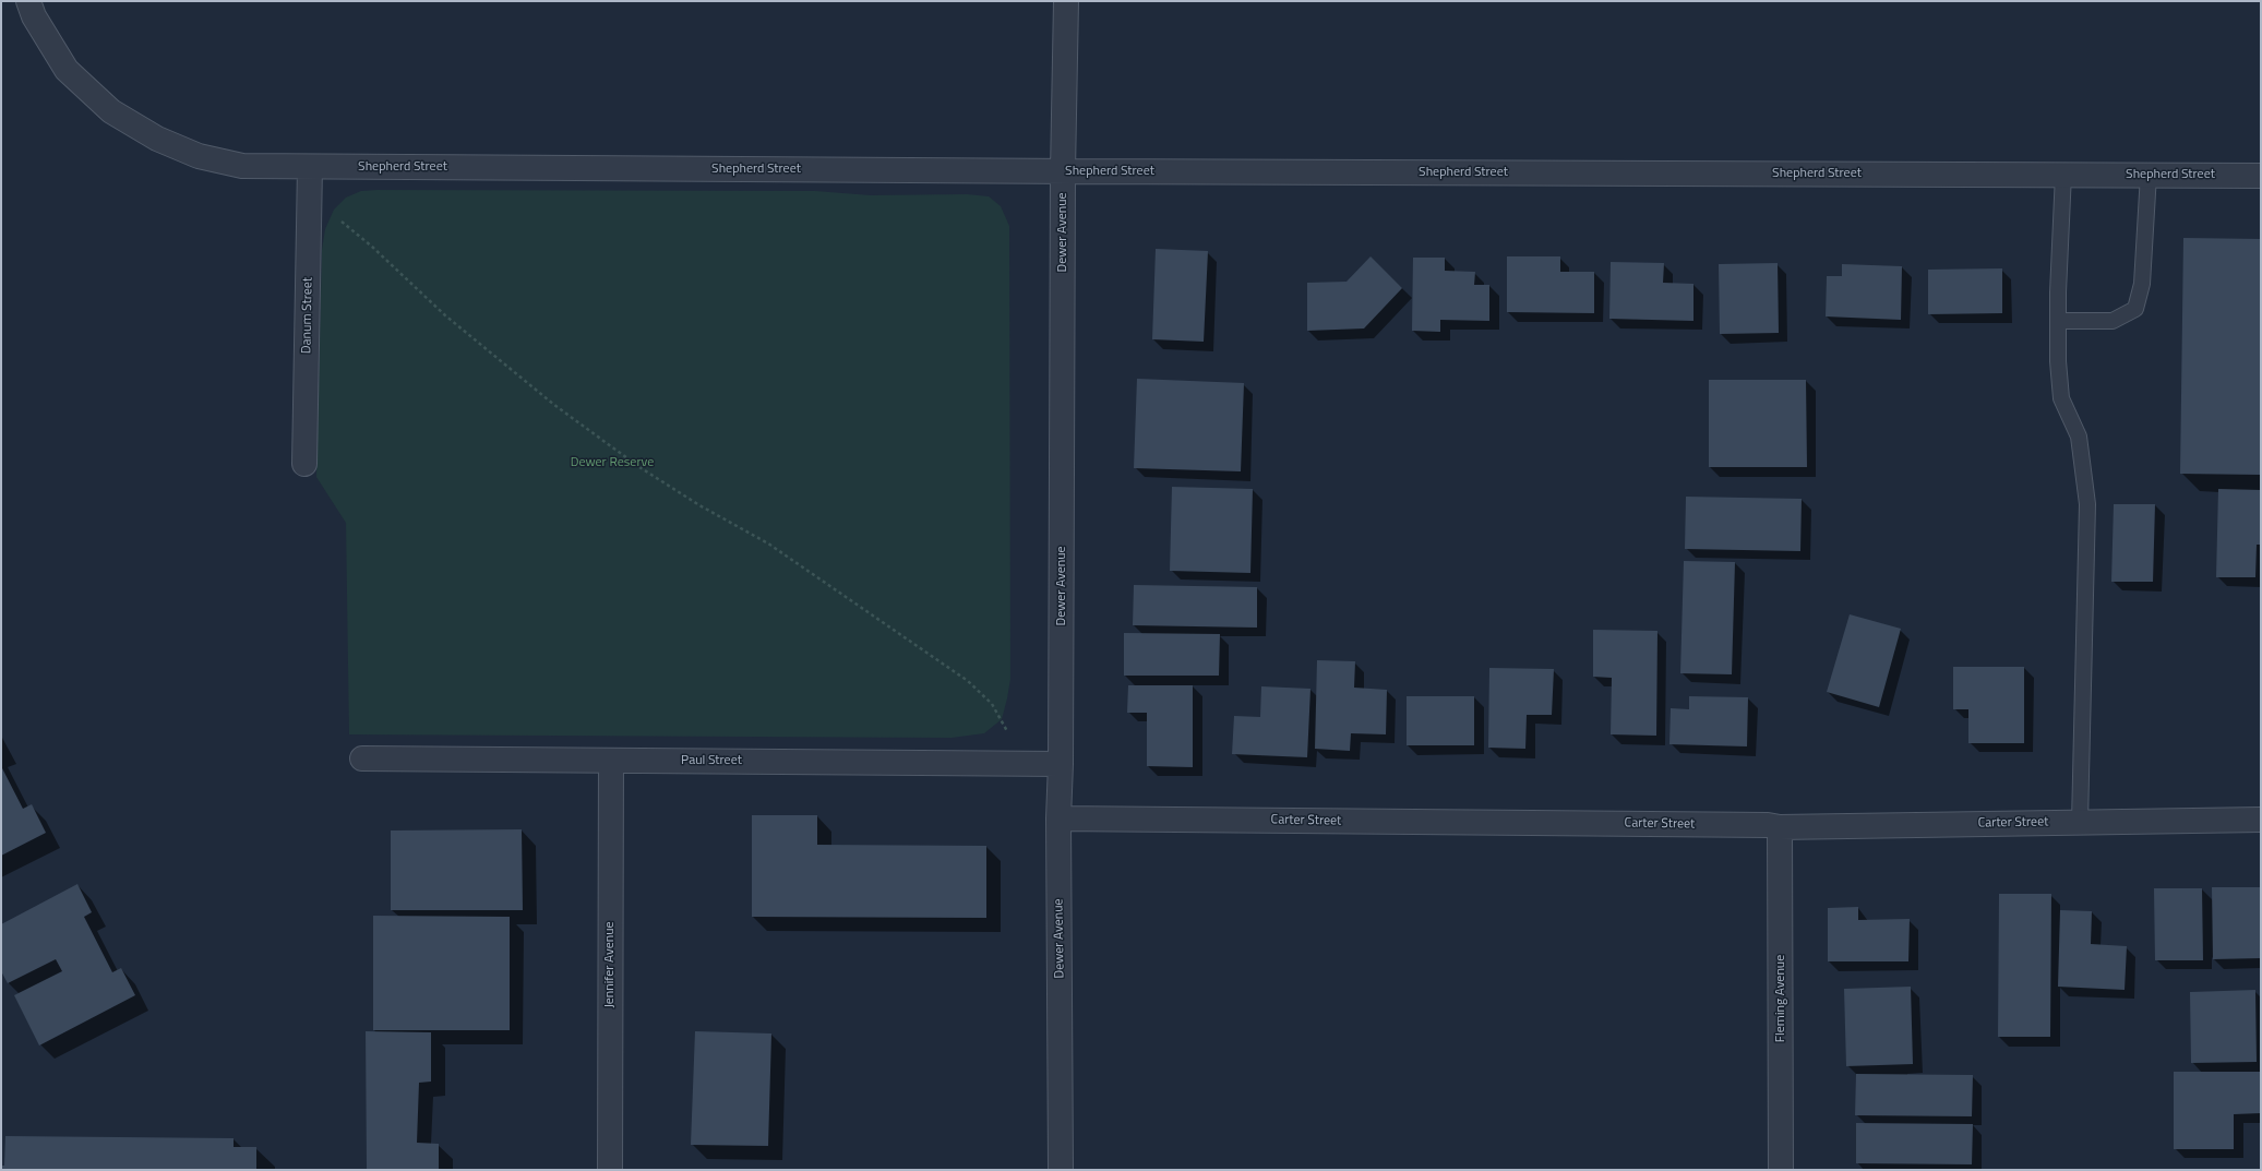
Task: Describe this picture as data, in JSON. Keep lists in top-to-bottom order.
{
  "streets": {
    "street": [
      "Shepherd Street",
      "Dewer Avenue",
      "Danum Street",
      "Paul Street",
      "Carter Street",
      "Jennifer Avenue",
      "Fleming Avenue"
    ]
  },
  "crossings": [
    ["Shepherd Street", "Dewer Avenue"],
    ["Shepherd Street", "Danum Street"],
    ["Dewer Avenue", "Paul Street"],
    ["Dewer Avenue", "Carter Street"],
    ["Paul Street", "Jennifer Avenue"],
    ["Carter Street", "Fleming Avenue"]
  ],
  "parks": ["Dewer Reserve"]
}
